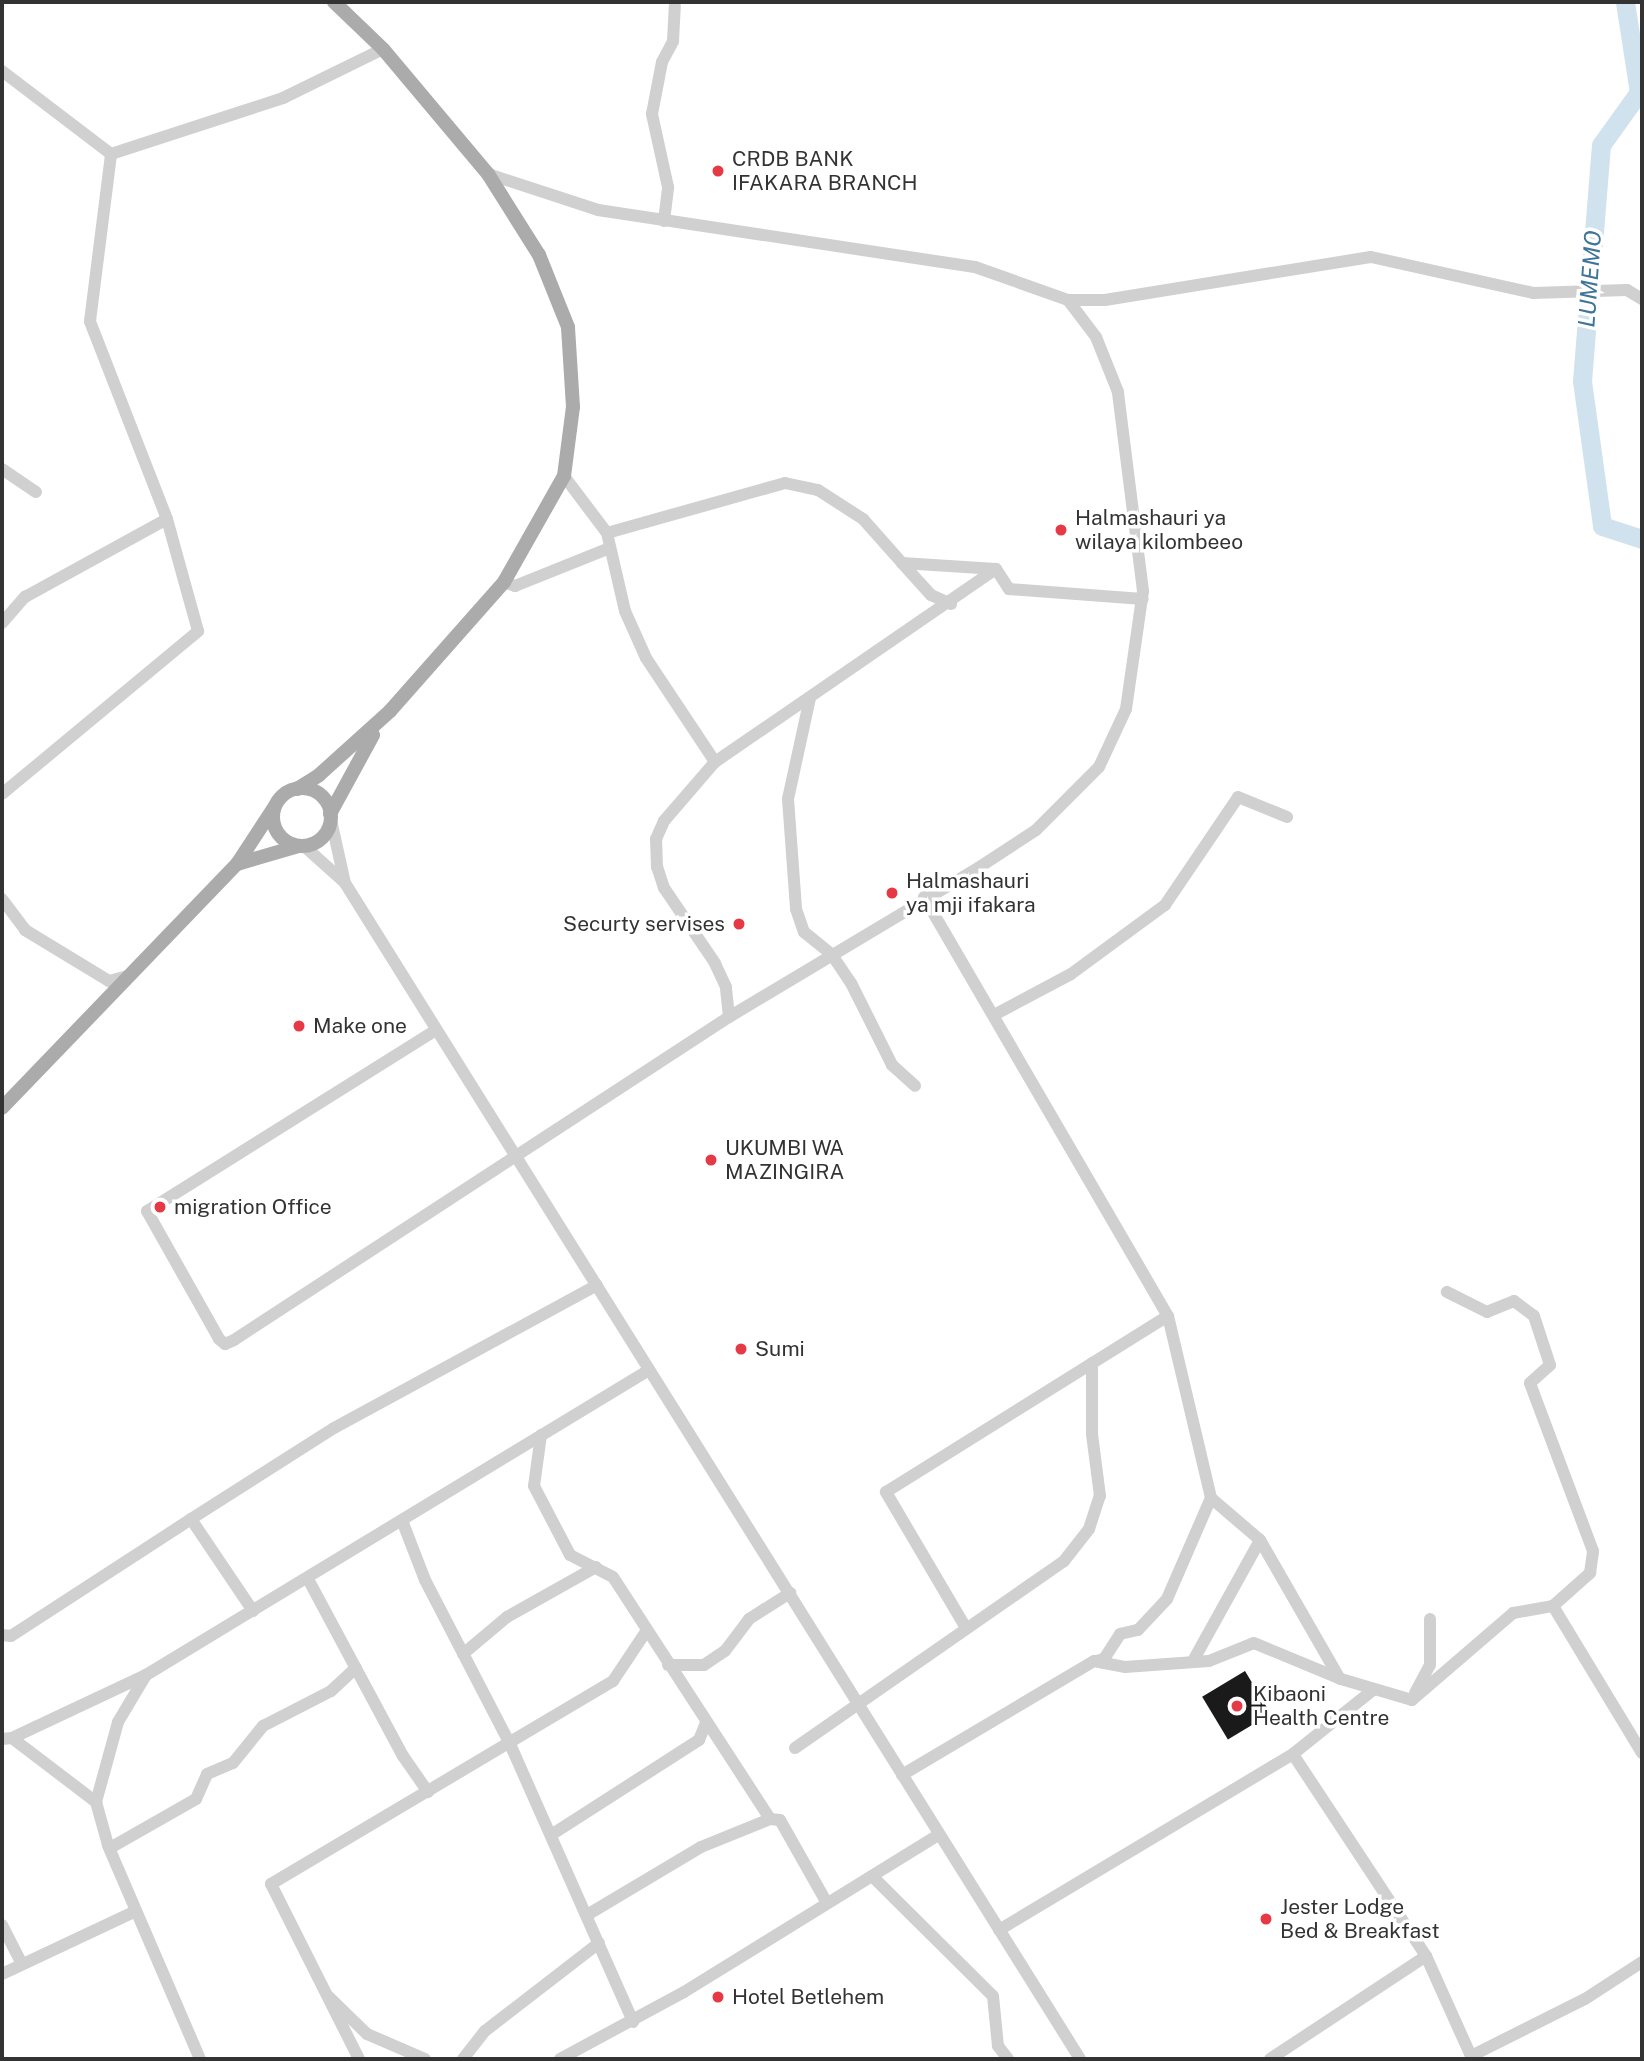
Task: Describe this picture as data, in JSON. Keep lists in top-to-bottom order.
{
  "water": ["LUMEMO"],
  "places": [
    "CRDB BANK IFAKARA BRANCH",
    "Halmashauri ya wilaya kilombeeo",
    "Halmashauri ya mji ifakara",
    "Securty servises",
    "Make one",
    "UKUMBI WA MAZINGIRA",
    "migration Office",
    "Sumi",
    "Kibaoni Health Centre",
    "Jester Lodge Bed & Breakfast",
    "Hotel Betlehem"
  ]
}
